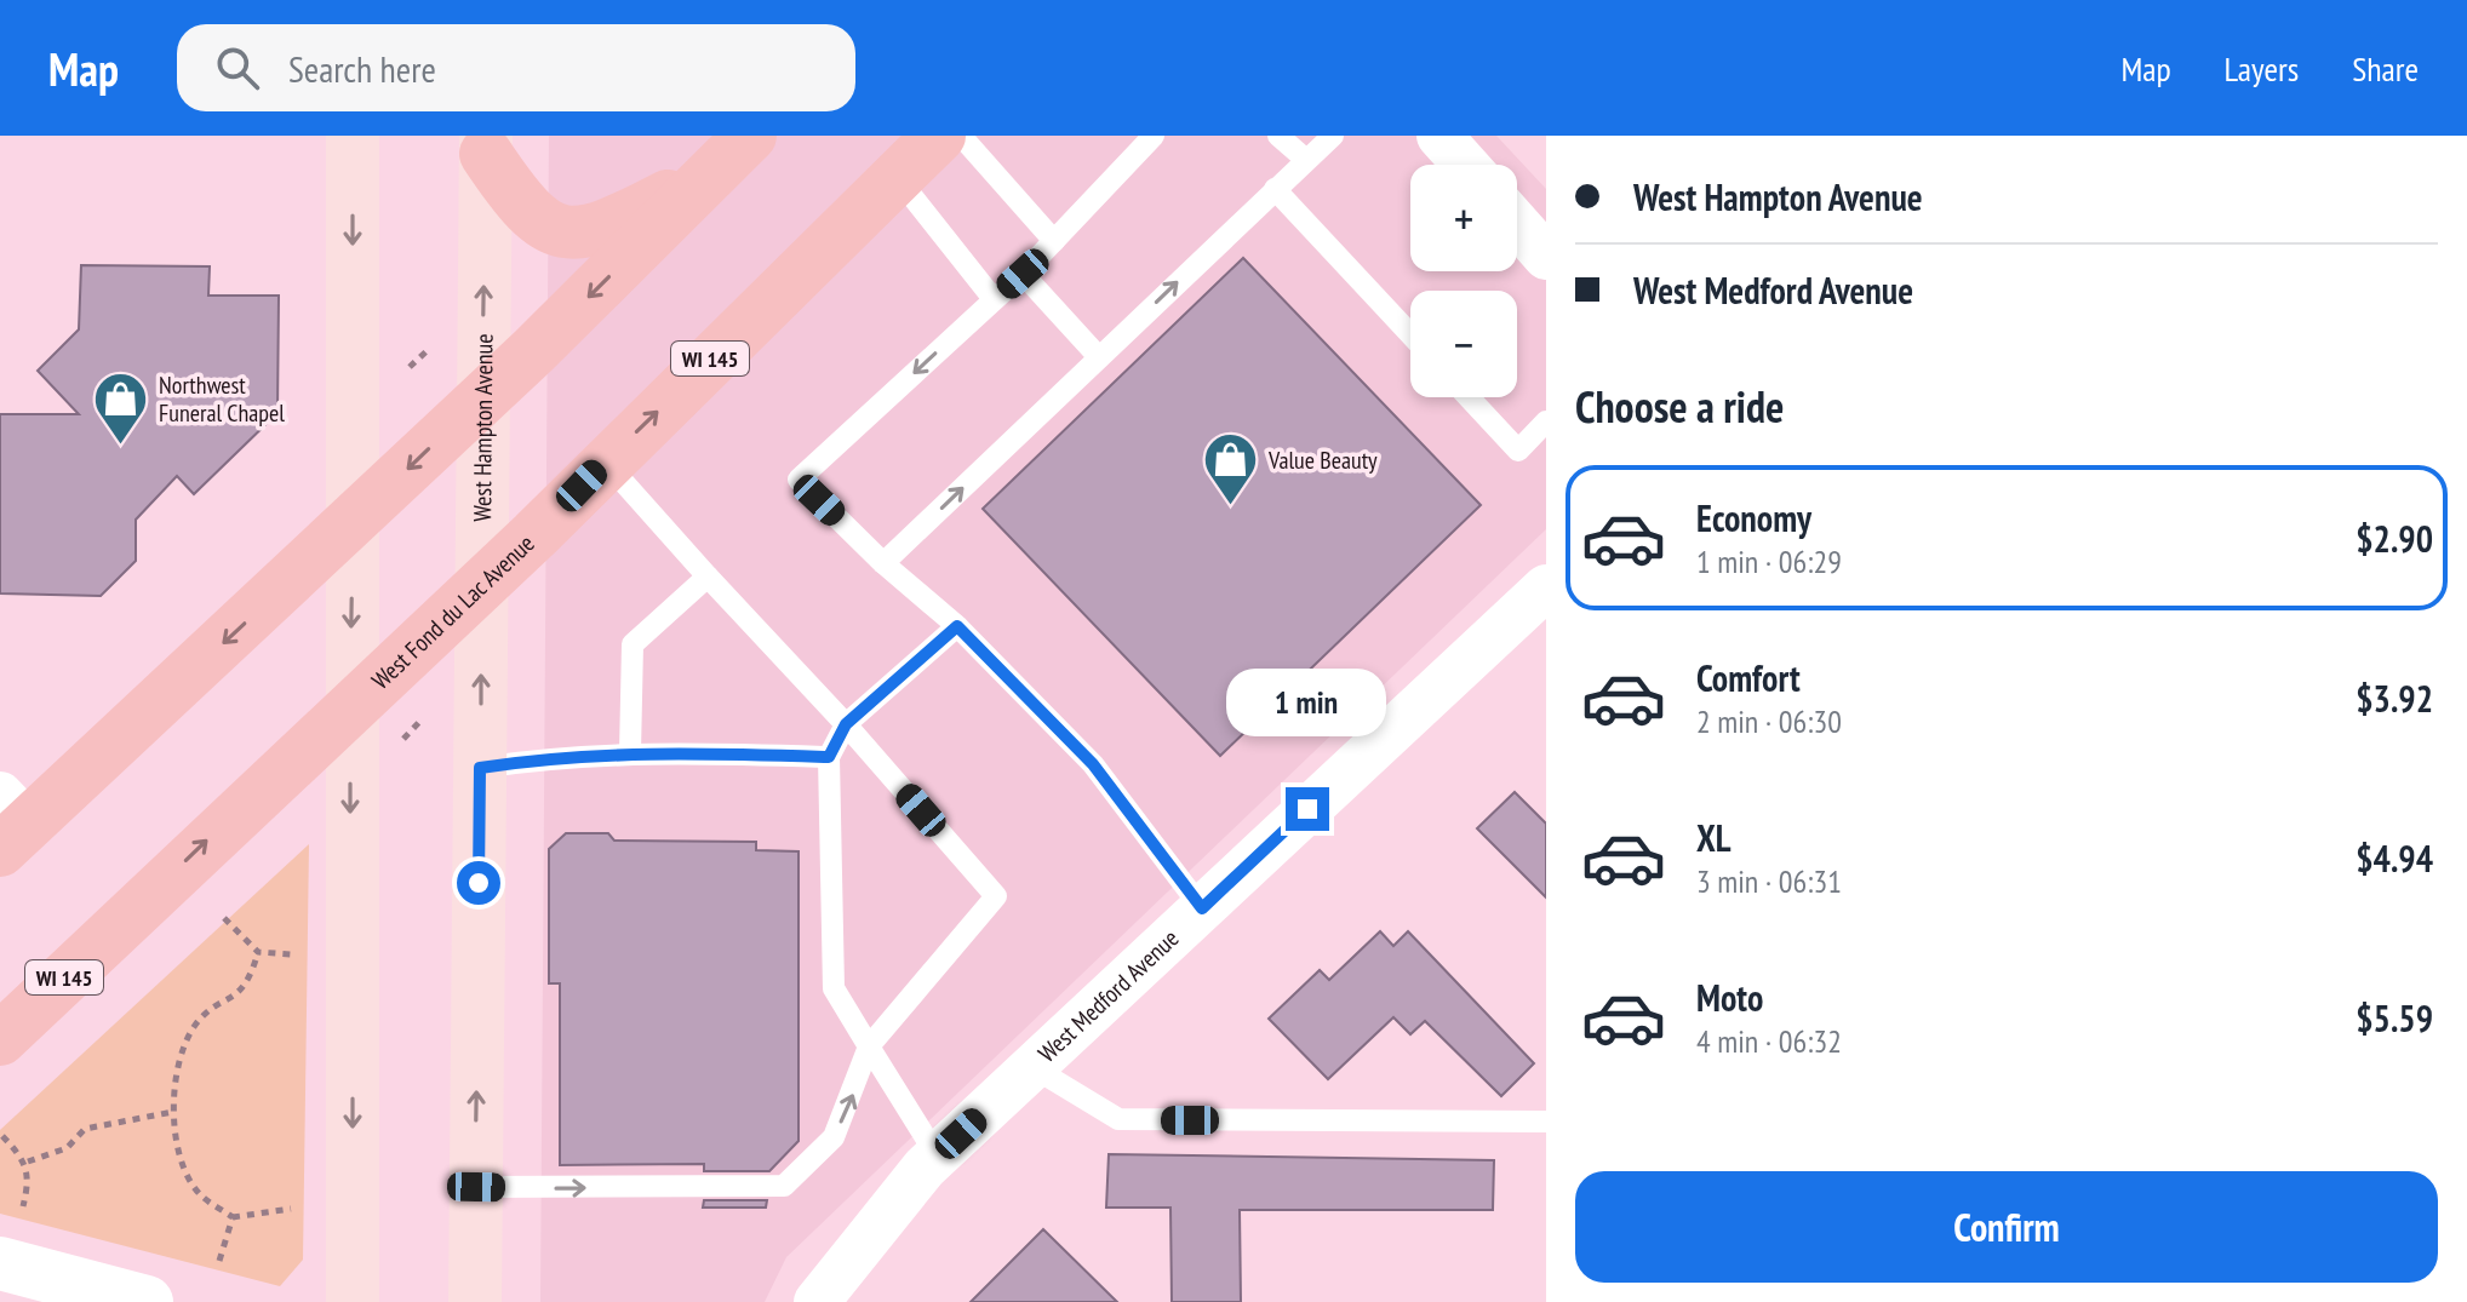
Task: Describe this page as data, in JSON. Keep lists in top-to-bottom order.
{
  "streets": {
    "main road": ["WI 145", "West Hampton Avenue", "West Fond du Lac Avenue"],
    "street": ["West Medford Avenue"]
  },
  "crossings": [
    ["West Hampton Avenue", "West Fond du Lac Avenue"]
  ],
  "places": {
    "shop": ["Northwest Funeral Chapel", "Value Beauty"]
  },
  "page": {
    "header": "Map",
    "search": "Search here",
    "nav": ["Map", "Layers", "Share"],
    "banner": ["West Hampton Avenue", "West Medford Avenue"],
    "map_buttons": ["+", "−"],
    "heading": "Choose a ride",
    "list": [
      {
        "name": "Economy",
        "note": "1 min · 06:29",
        "value": "$2.90"
      },
      {
        "name": "Comfort",
        "note": "2 min · 06:30",
        "value": "$3.92"
      },
      {
        "name": "XL",
        "note": "3 min · 06:31",
        "value": "$4.94"
      },
      {
        "name": "Moto",
        "note": "4 min · 06:32",
        "value": "$5.59"
      }
    ],
    "bubble": "1 min",
    "buttons": "Confirm"
  }
}
